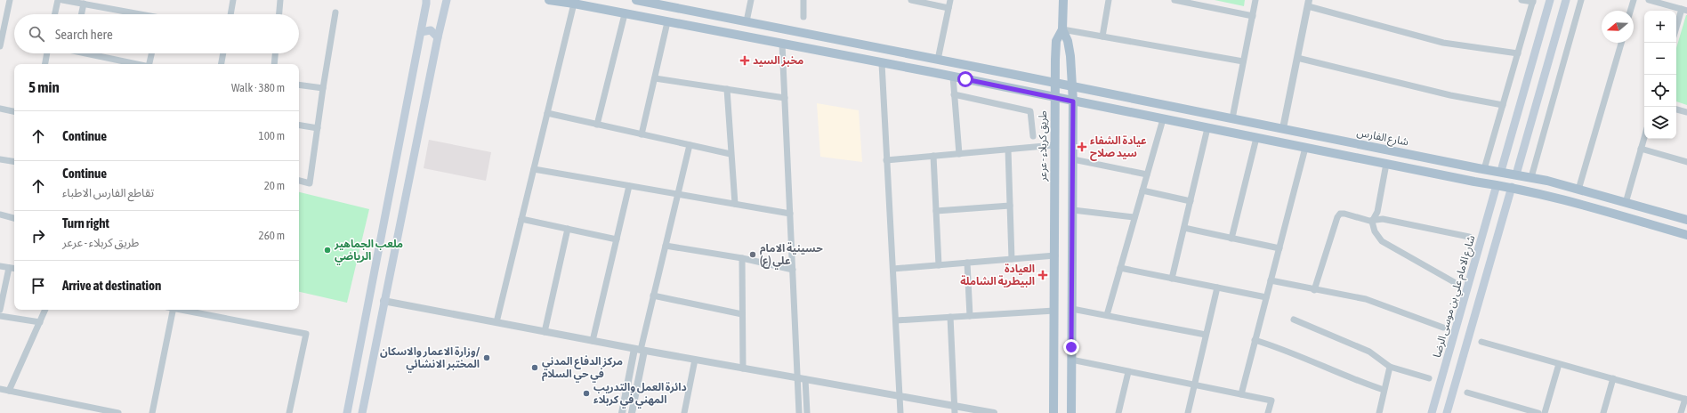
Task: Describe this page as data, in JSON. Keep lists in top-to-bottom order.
{
  "streets": {
    "main road": ["شارع الفارس", "طريق كربلاء - عرعر", "شارع الامام علي بن موسى الرضا"]
  },
  "crossings": [
    ["شارع الفارس", "طريق كربلاء - عرعر"]
  ],
  "places": {
    "health": ["مخبز السيد", "عيادة الشفاء سيد صلاح", "العيادة البيطرية الشاملة"],
    "other": [
      "ملعب الجماهير الرياضي",
      "حسينية الامام علي (ع)",
      "وزارة الاعمار والاسكان/ المختبر الانشائي",
      "مركز الدفاع المدني في حي السلام",
      "دائرة العمل والتدريب المهني في كربلاء"
    ]
  },
  "north": "left",
  "page": {
    "map_buttons": ["+", "−"],
    "search": "Search here",
    "heading": ["5 min", "Walk · 380 m"],
    "list": [
      ["Continue", "100 m"],
      ["Continue", "تقاطع الفارس الاطباء", "20 m"],
      ["Turn right", "طريق كربلاء - عرعر", "260 m"],
      "Arrive at destination"
    ]
  }
}
